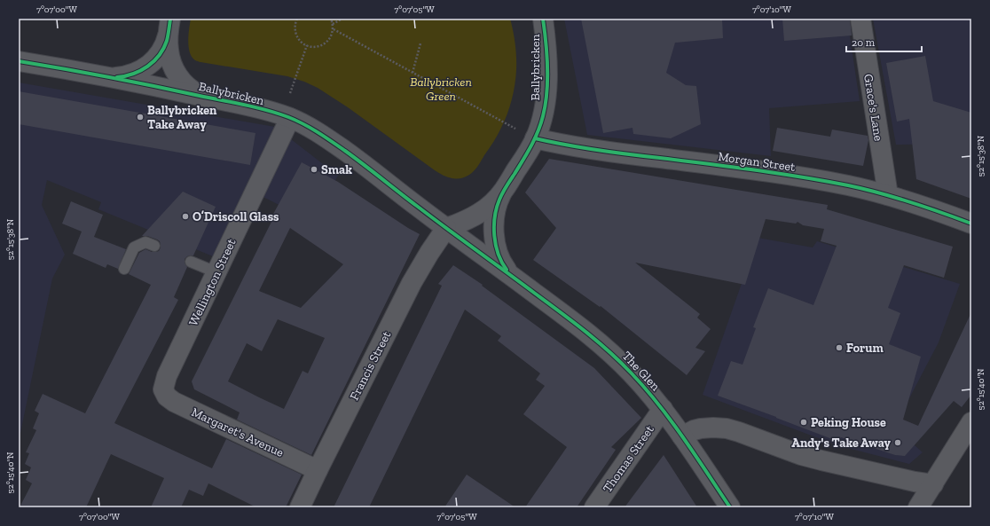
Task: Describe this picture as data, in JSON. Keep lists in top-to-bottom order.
{
  "streets": {
    "street": [
      "Ballybricken",
      "Grace's Lane",
      "Morgan Street",
      "Wellington Street",
      "Francis Street",
      "The Glen",
      "Margaret's Avenue",
      "Thomas Street"
    ]
  },
  "crossings": [
    ["Ballybricken", "Morgan Street"],
    ["Ballybricken", "Wellington Street"],
    ["Ballybricken", "Francis Street"],
    ["Ballybricken", "The Glen"],
    ["Grace's Lane", "Morgan Street"],
    ["Wellington Street", "Margaret's Avenue"],
    ["Francis Street", "The Glen"],
    ["Francis Street", "Margaret's Avenue"],
    ["The Glen", "Thomas Street"]
  ],
  "parks": ["Ballybricken Green"],
  "places": [
    "Ballybricken Take Away",
    "Smak",
    "O’Driscoll Glass",
    "Forum",
    "Peking House",
    "Andy's Take Away"
  ],
  "scale_bar": "20 m",
  "coordinates": [
    "7°07'00\"W",
    "7°07'05\"W",
    "7°07'10\"W",
    "52°15'38\"N",
    "52°15'40\"N"
  ]
}
